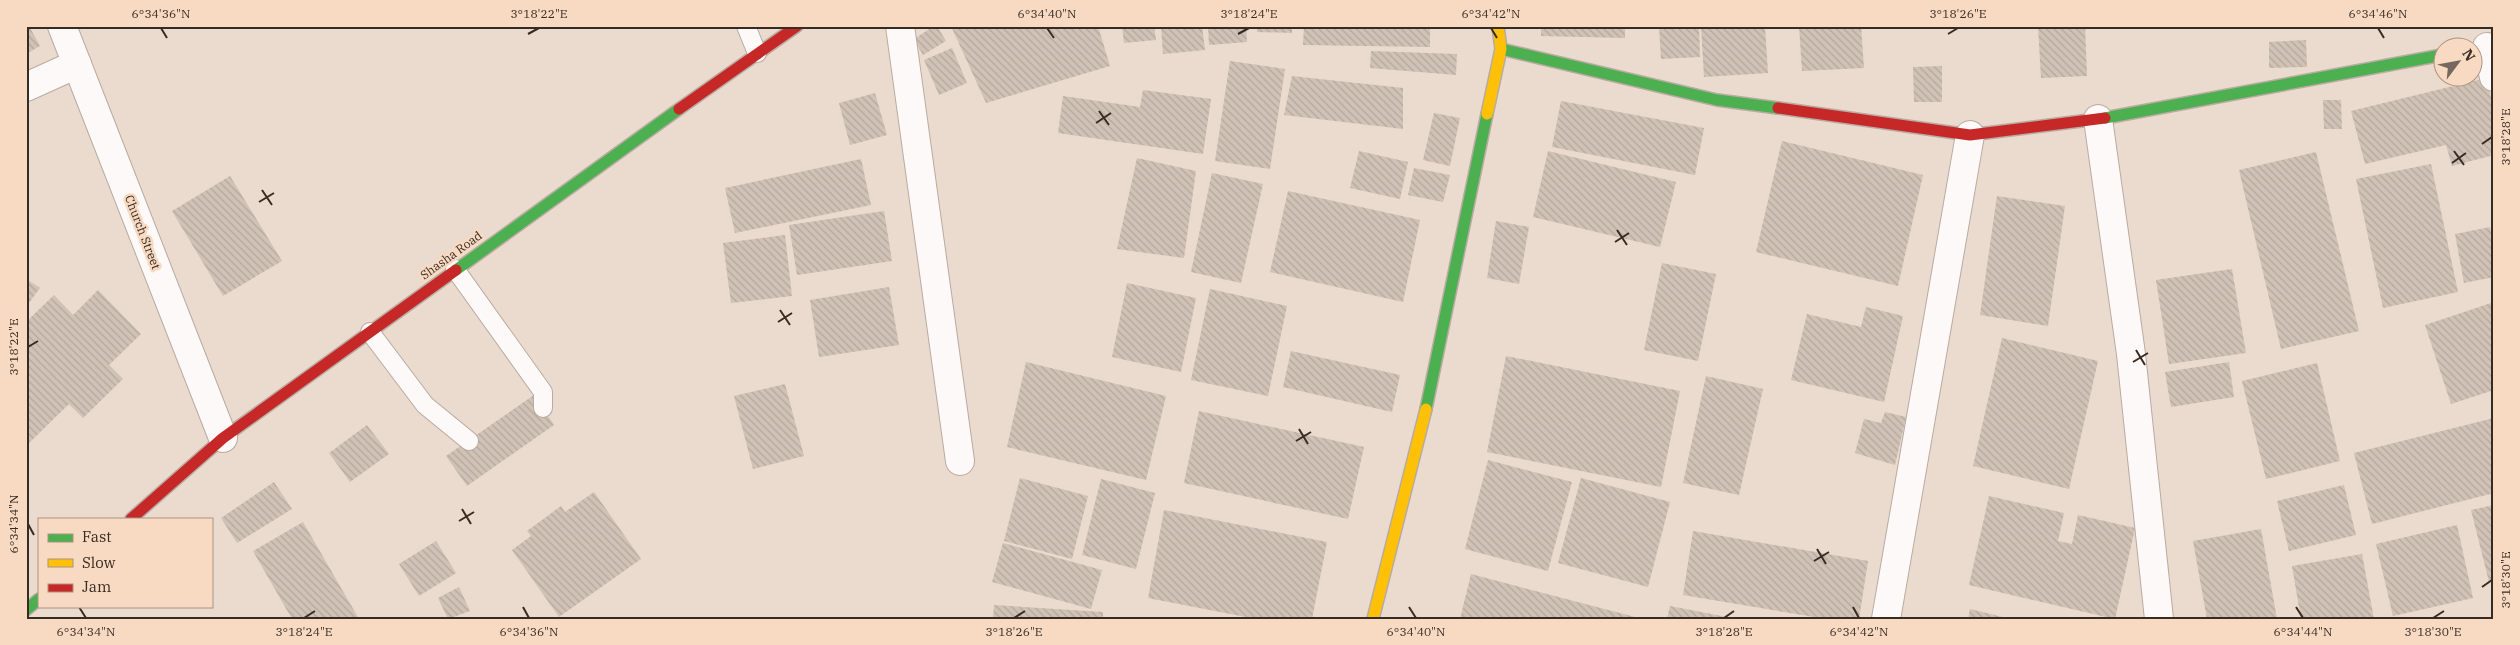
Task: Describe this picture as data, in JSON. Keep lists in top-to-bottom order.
{
  "streets": {
    "street": ["Church Street", "Shasha Road"]
  },
  "crossings": [
    ["Church Street", "Shasha Road"]
  ],
  "legend": ["Fast", "Slow", "Jam"],
  "north": "top right",
  "coordinates": [
    "6°34'36\"N",
    "3°18'22\"E",
    "6°34'40\"N",
    "3°18'24\"E",
    "6°34'42\"N",
    "3°18'26\"E",
    "6°34'46\"N",
    "3°18'28\"E",
    "6°34'34\"N",
    "3°18'30\"E",
    "6°34'44\"N"
  ]
}
